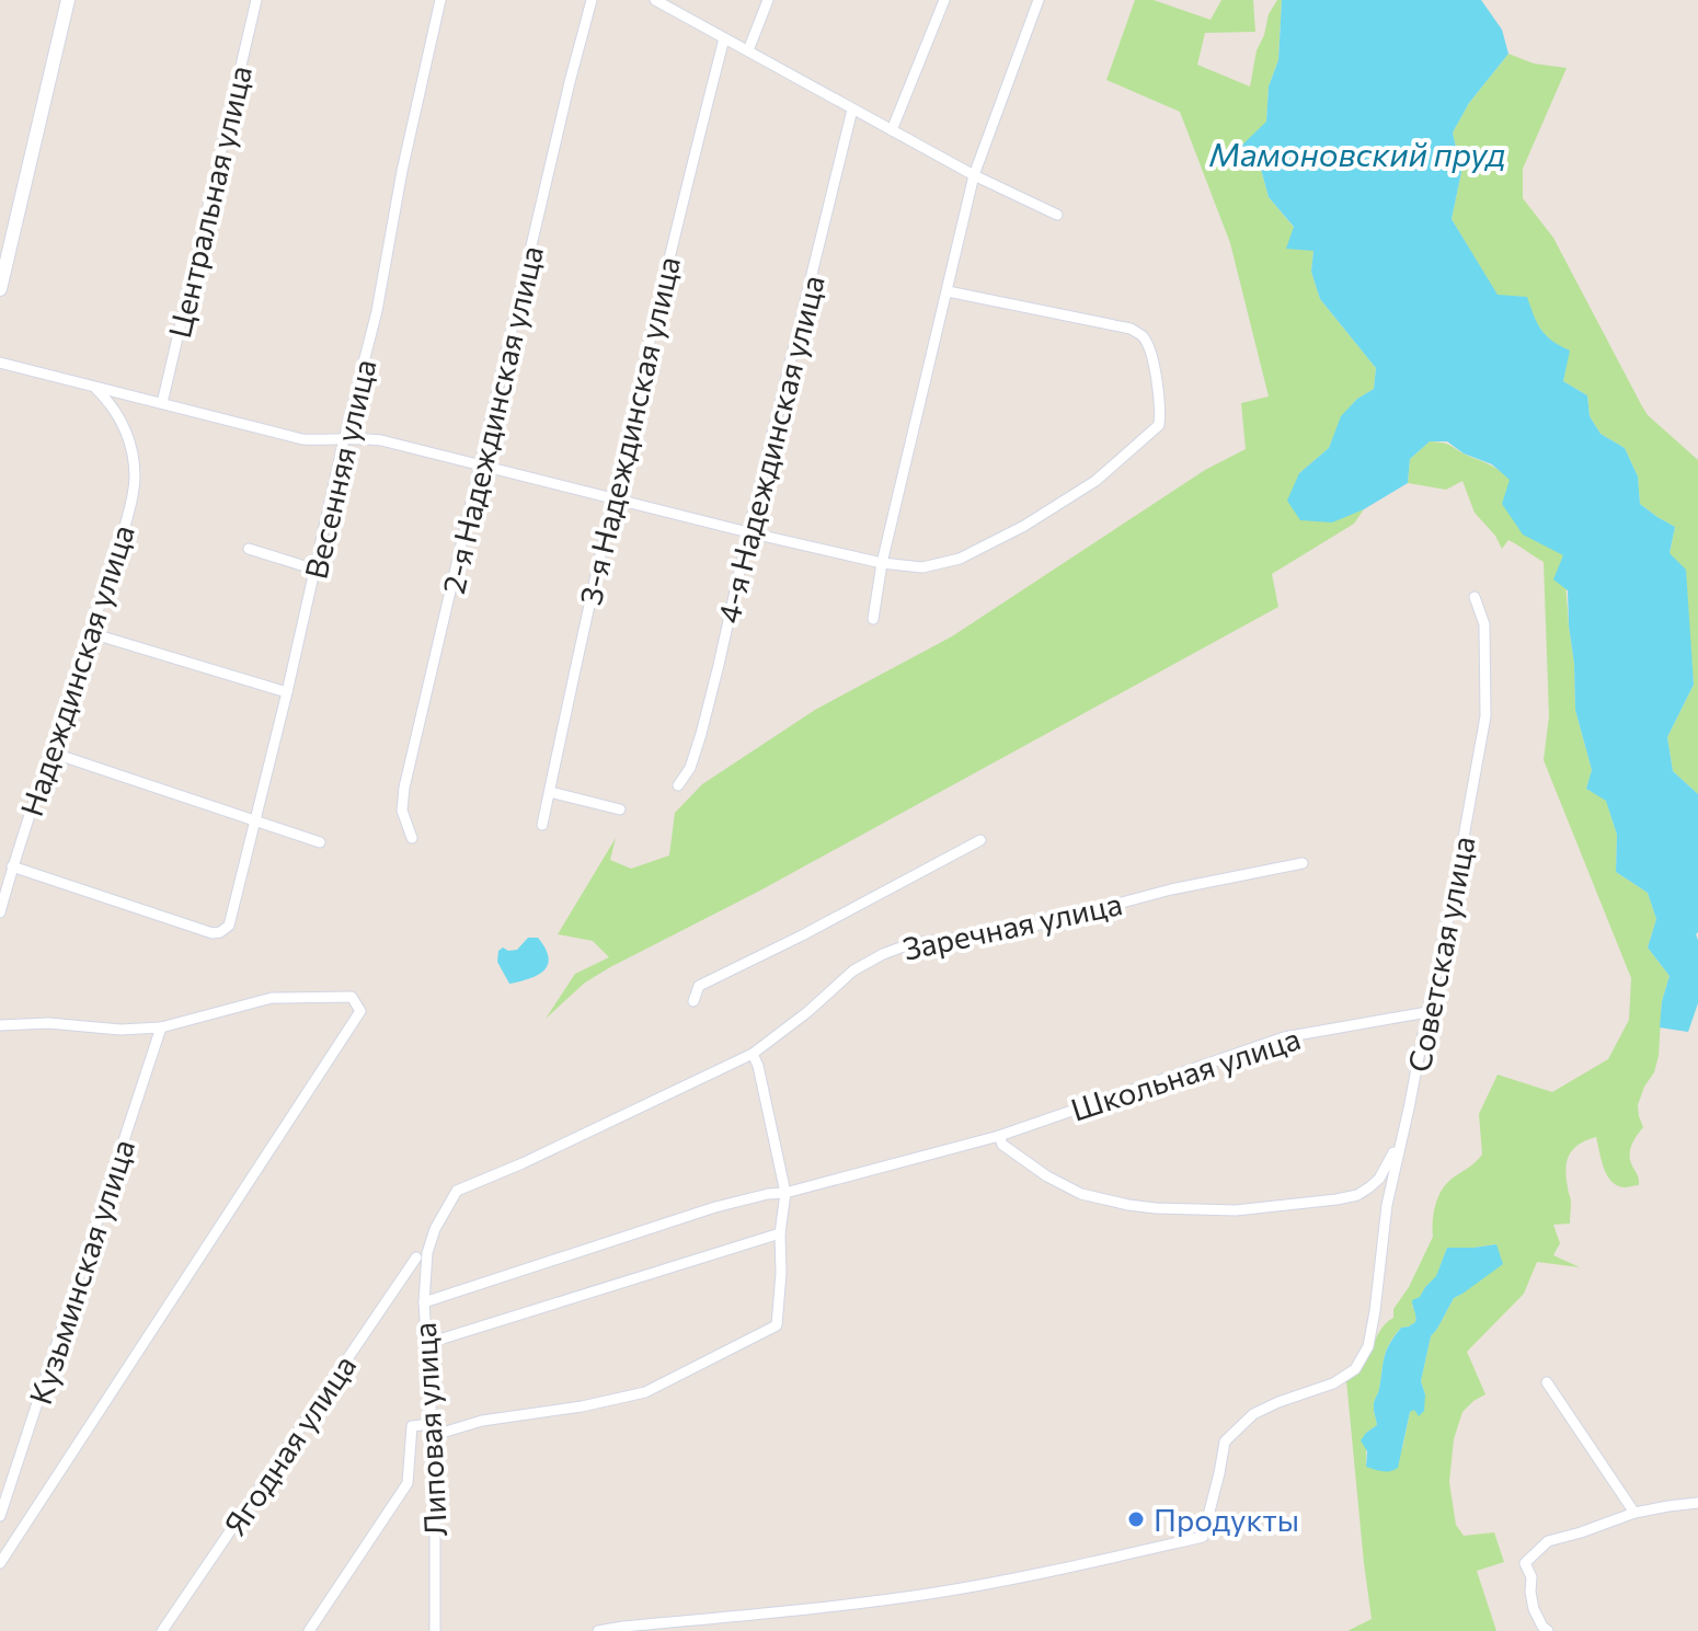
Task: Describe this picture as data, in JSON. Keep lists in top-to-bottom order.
{
  "streets": {
    "street": [
      "Центральная улица",
      "2-я Надеждинская улица",
      "3-я Надеждинская улица",
      "4-я Надеждинская улица",
      "Весенняя улица",
      "Надеждинская улица",
      "Заречная улица",
      "Советская улица",
      "Школьная улица",
      "Кузьминская улица",
      "Липовая улица",
      "Ягодная улица"
    ]
  },
  "crossings": [
    ["Весенняя улица", "Надеждинская улица"],
    ["Заречная улица", "Липовая улица"],
    ["Советская улица", "Школьная улица"],
    ["Школьная улица", "Липовая улица"]
  ],
  "water": ["Мамоновский пруд"],
  "places": ["Продукты"]
}
